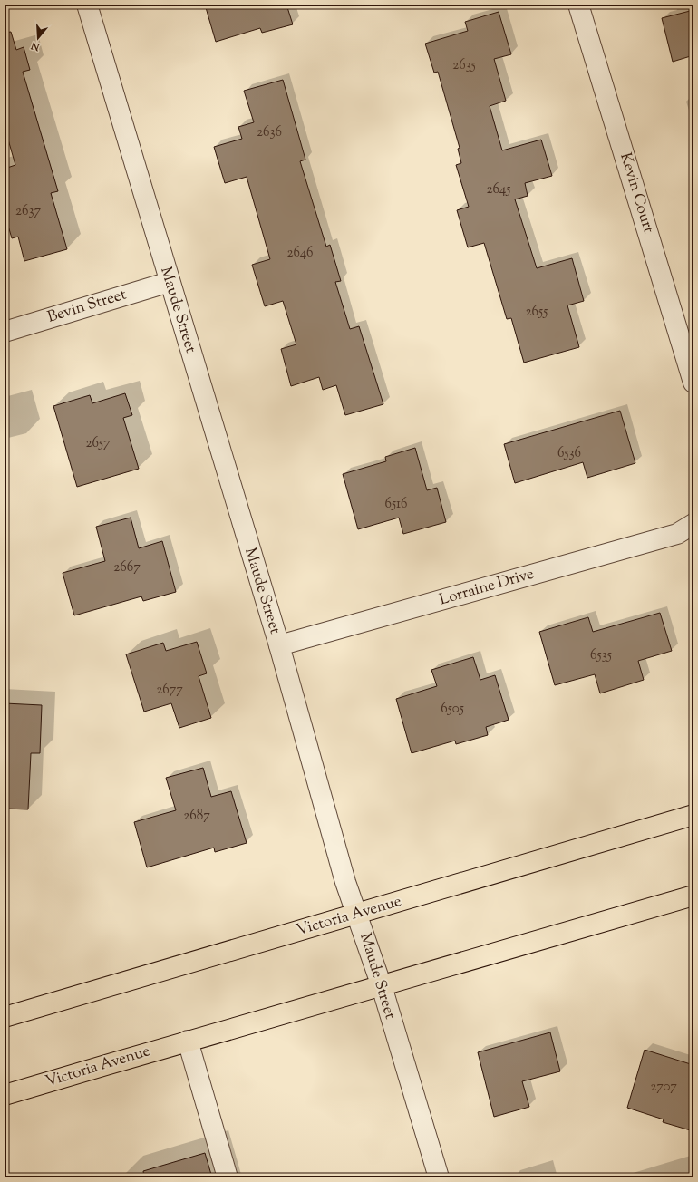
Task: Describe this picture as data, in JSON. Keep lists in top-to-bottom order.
{
  "streets": {
    "main road": ["Victoria Avenue"],
    "street": [
      "Kevin Court",
      "Bevin Street",
      "Maude Street",
      "Lorraine Drive"
    ]
  },
  "crossings": [
    ["Bevin Street", "Maude Street"],
    ["Maude Street", "Lorraine Drive"],
    ["Maude Street", "Victoria Avenue"]
  ],
  "house_numbers": [
    "2635",
    "2636",
    "2645",
    "2637",
    "2646",
    "2655",
    "2657",
    "6536",
    "6516",
    "2667",
    "6535",
    "2677",
    "6505",
    "2687",
    "2707"
  ],
  "north": "bottom"
}
